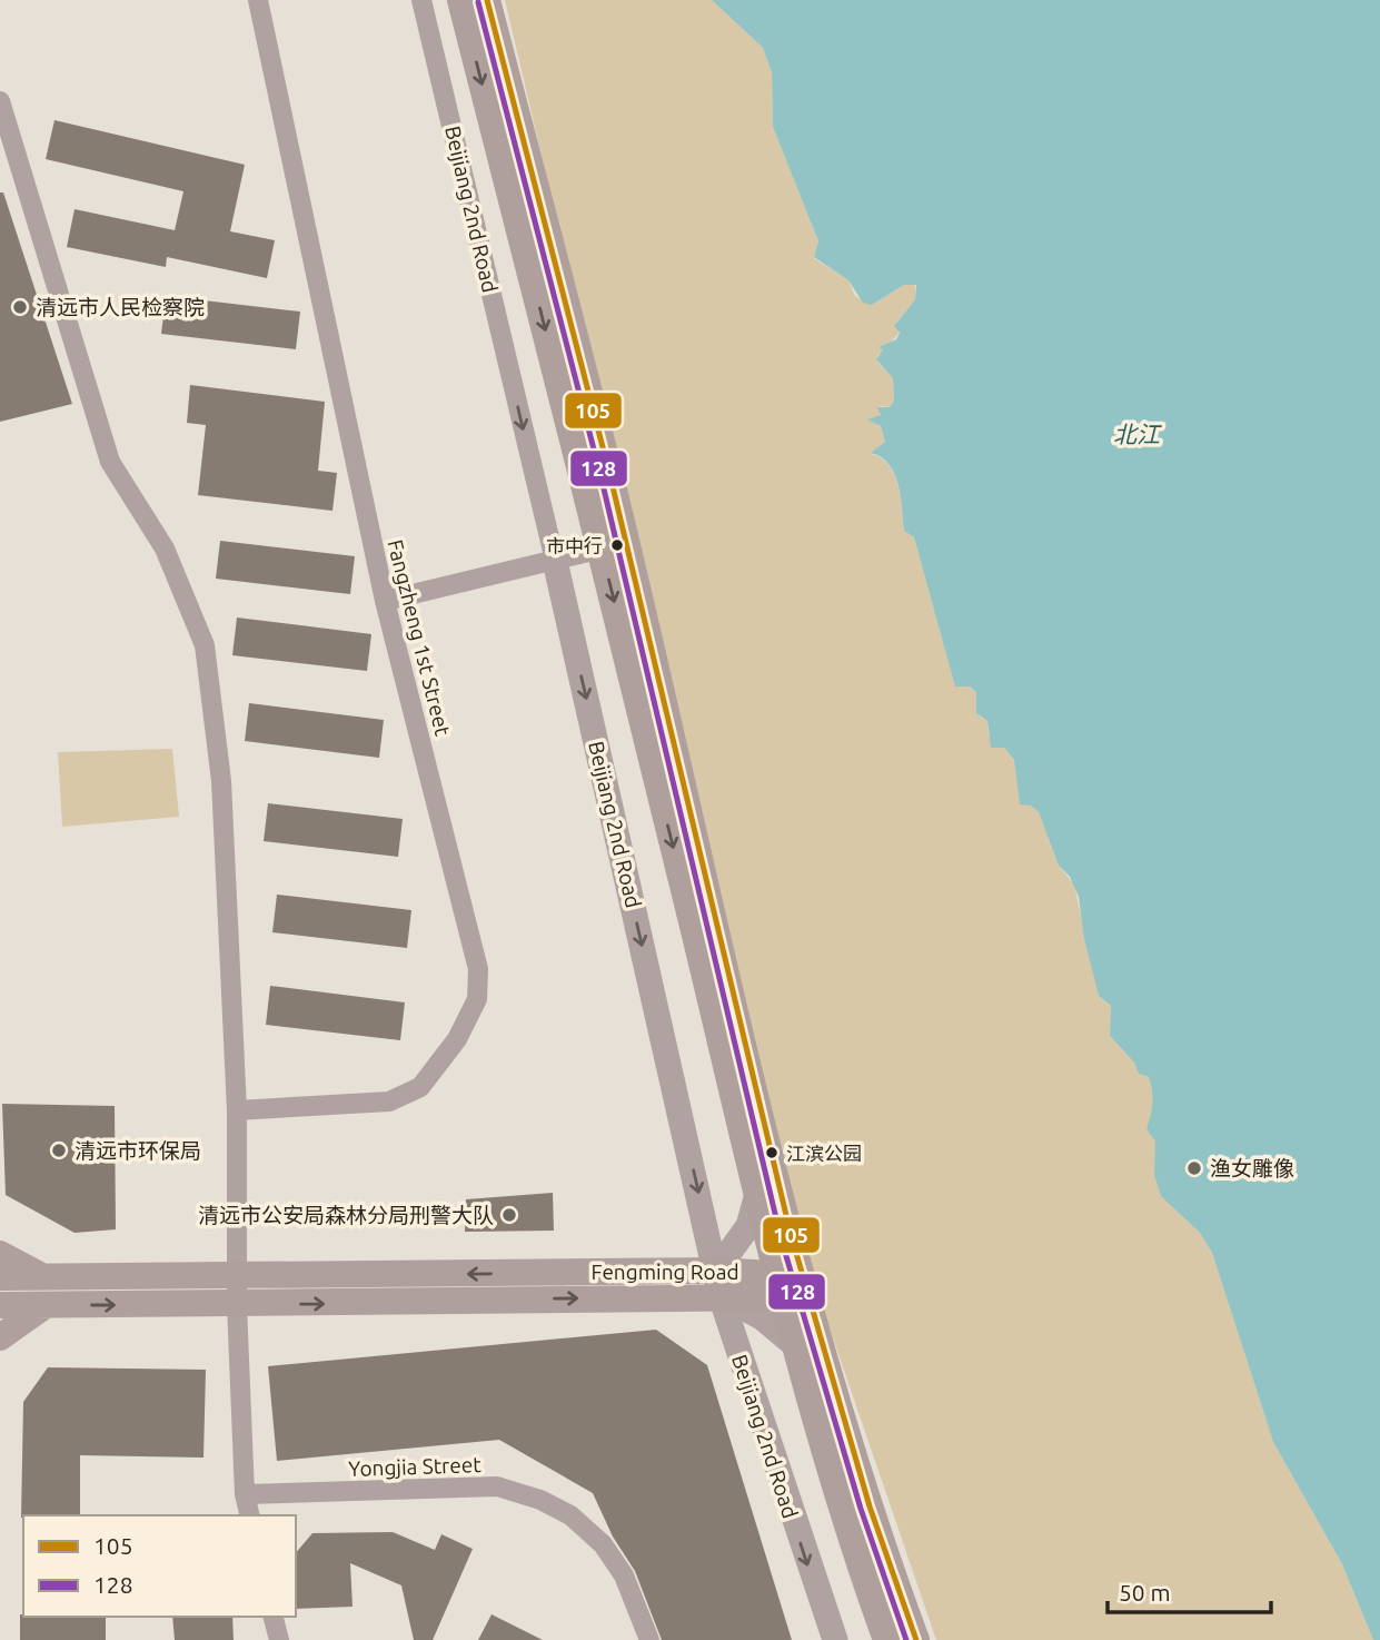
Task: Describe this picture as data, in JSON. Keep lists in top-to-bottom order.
{
  "streets": {
    "main road": ["Beijiang 2nd Road", "Fengming Road"],
    "street": ["Fangzheng 1st Street", "Yongjia Street"]
  },
  "crossings": [
    ["Beijiang 2nd Road", "Fengming Road"]
  ],
  "one_way": ["Beijiang 2nd Road"],
  "water": ["北江"],
  "places": [
    "清远市人民检察院",
    "市中行",
    "清远市环保局",
    "江滨公园",
    "渔女雕像",
    "清远市公安局森林分局刑警大队"
  ],
  "lines": ["transit line 105", "transit line 128"],
  "legend": ["105", "128"],
  "scale_bar": "50 m"
}
